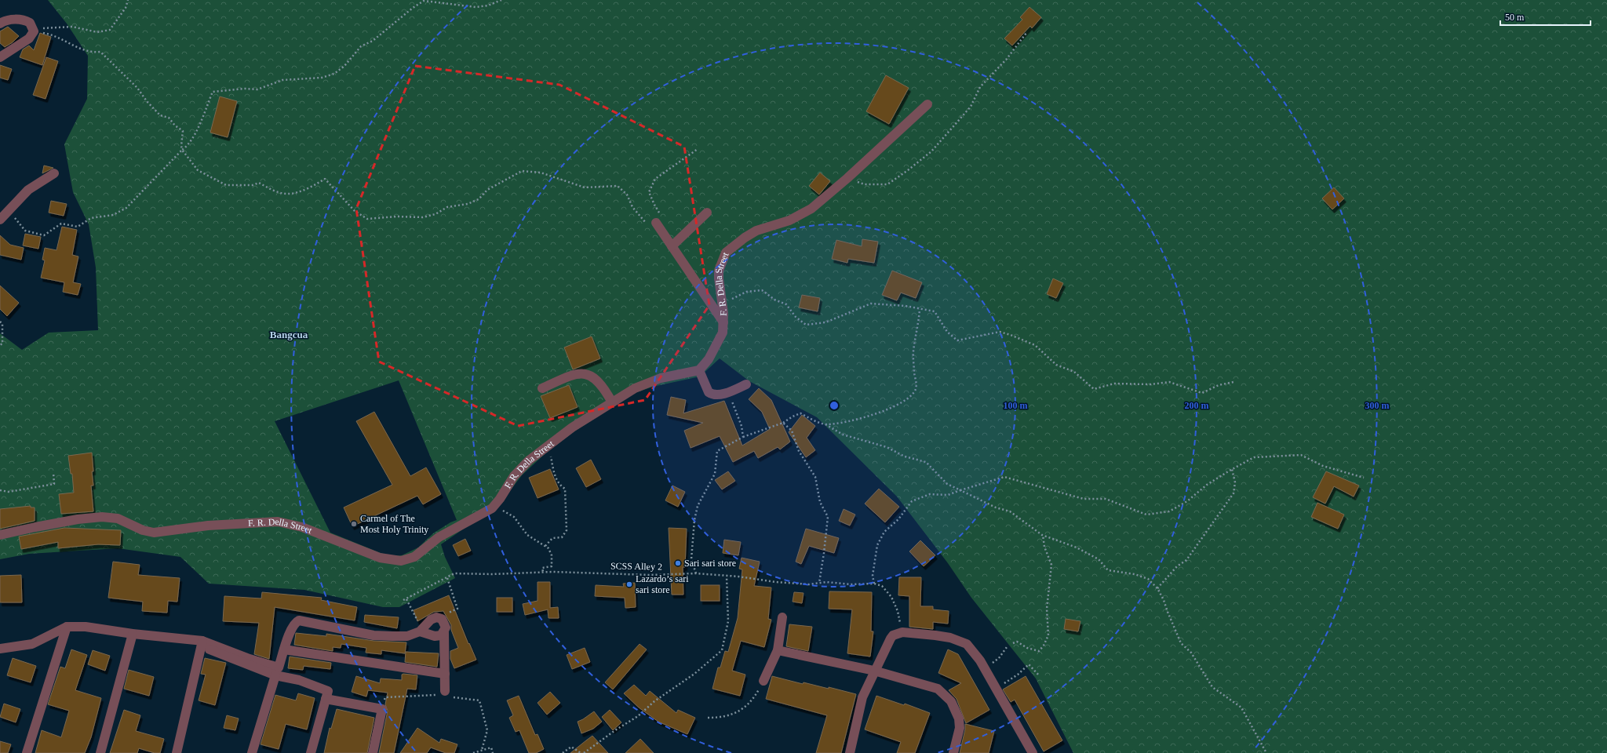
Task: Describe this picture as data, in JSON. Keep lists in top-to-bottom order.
{
  "streets": {
    "street": ["F. R. Della Street"],
    "path": ["SCSS Alley 2"]
  },
  "districts": ["Bangcua"],
  "places": ["Carmel of The Most Holy Trinity", "Sari sari store", "Lazardo’s sari sari store"],
  "scale_bar": "50 m",
  "rings": ["100 m", "200 m", "300 m"]
}
